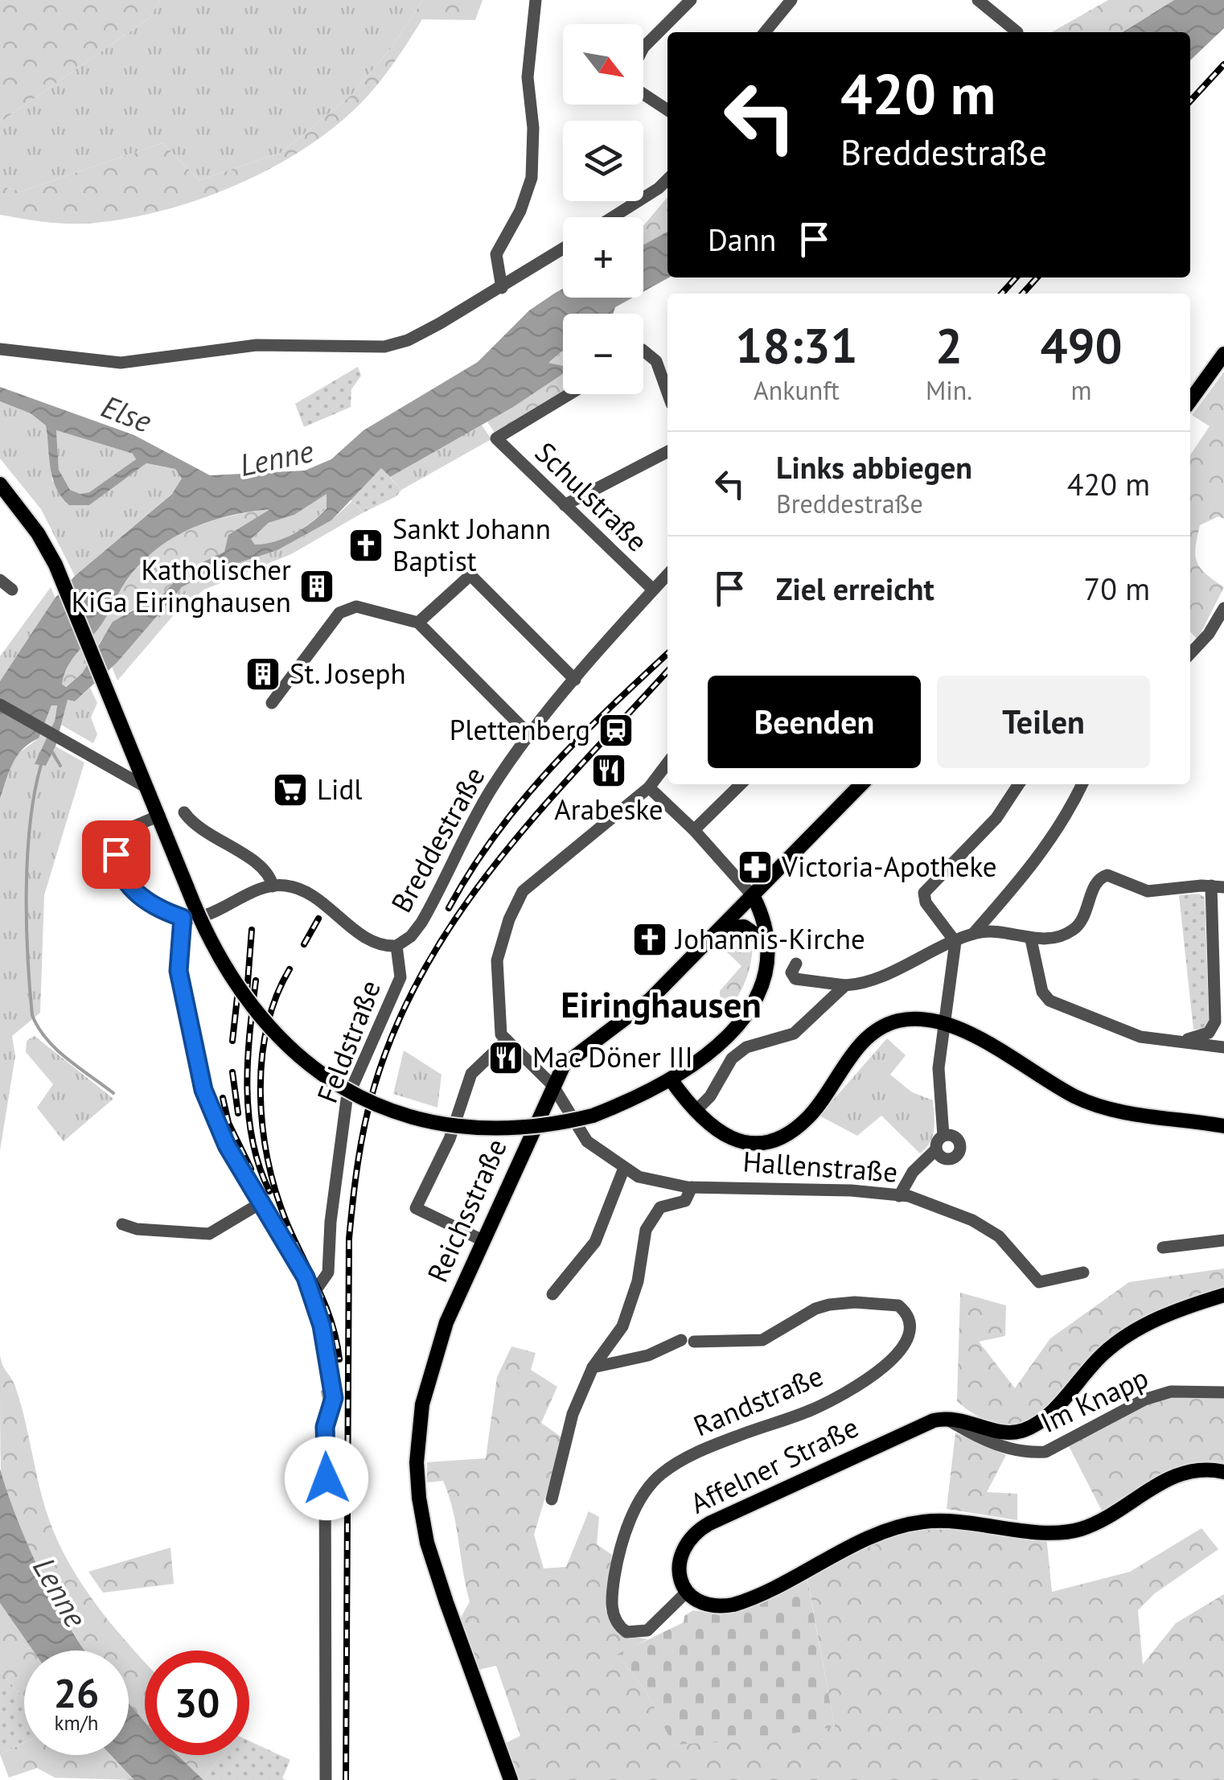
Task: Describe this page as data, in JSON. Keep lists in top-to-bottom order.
{
  "streets": {
    "main road": ["Reichsstraße", "Affelner Straße"],
    "street": [
      "Schulstraße",
      "Breddestraße",
      "Feldstraße",
      "Hallenstraße",
      "Im Knapp",
      "Randstraße"
    ]
  },
  "crossings": [
    ["Schulstraße", "Breddestraße"],
    ["Breddestraße", "Feldstraße"],
    ["Hallenstraße", "Reichsstraße"],
    ["Im Knapp", "Affelner Straße"],
    ["Randstraße", "Affelner Straße"]
  ],
  "districts": ["Eiringhausen"],
  "water": ["Else", "Lenne"],
  "places": {
    "church": ["Sankt Johann Baptist", "Johannis-Kirche"],
    "building": ["Katholischer KiGa Eiringhausen", "St. Joseph"],
    "station": ["Plettenberg"],
    "restaurant": ["Arabeske", "Mac Döner III"],
    "supermarket": ["Lidl"],
    "pharmacy": ["Victoria-Apotheke"]
  },
  "north": "bottom right",
  "page": {
    "map_buttons": ["+", "−"],
    "turn": ["420 m", "Breddestraße"],
    "then": "Dann",
    "eta": [
      "18:31",
      "Ankunft",
      "2",
      "Min.",
      "490",
      "m"
    ],
    "list": [
      {
        "name": "Links abbiegen",
        "note": "Breddestraße",
        "value": "420 m"
      },
      {
        "name": "Ziel erreicht",
        "value": "70 m"
      }
    ],
    "buttons": ["Beenden", "Teilen"],
    "speed": "26 km/h",
    "limit": "30"
  }
}
